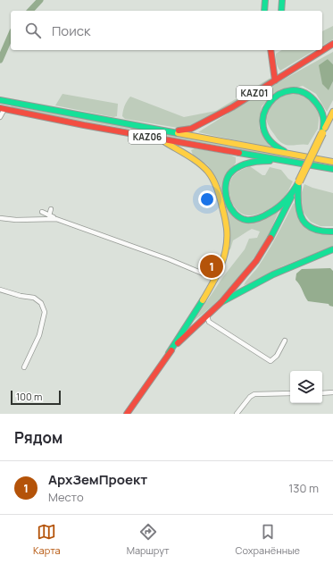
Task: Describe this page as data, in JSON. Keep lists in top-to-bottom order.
{
  "streets": {
    "main road": ["KАZ01", "KАZ06"]
  },
  "crossings": [
    ["KАZ01", "KАZ06"]
  ],
  "scale_bar": "100 m",
  "page": {
    "search": "Поиск",
    "pins": "1",
    "scale": "100 m",
    "heading": "Рядом",
    "list": [
      {
        "mark": "1",
        "name": "АрхЗемПроект",
        "note": "Место",
        "value": "130 m"
      }
    ],
    "nav": ["Карта", "Маршрут", "Сохранённые"]
  }
}
